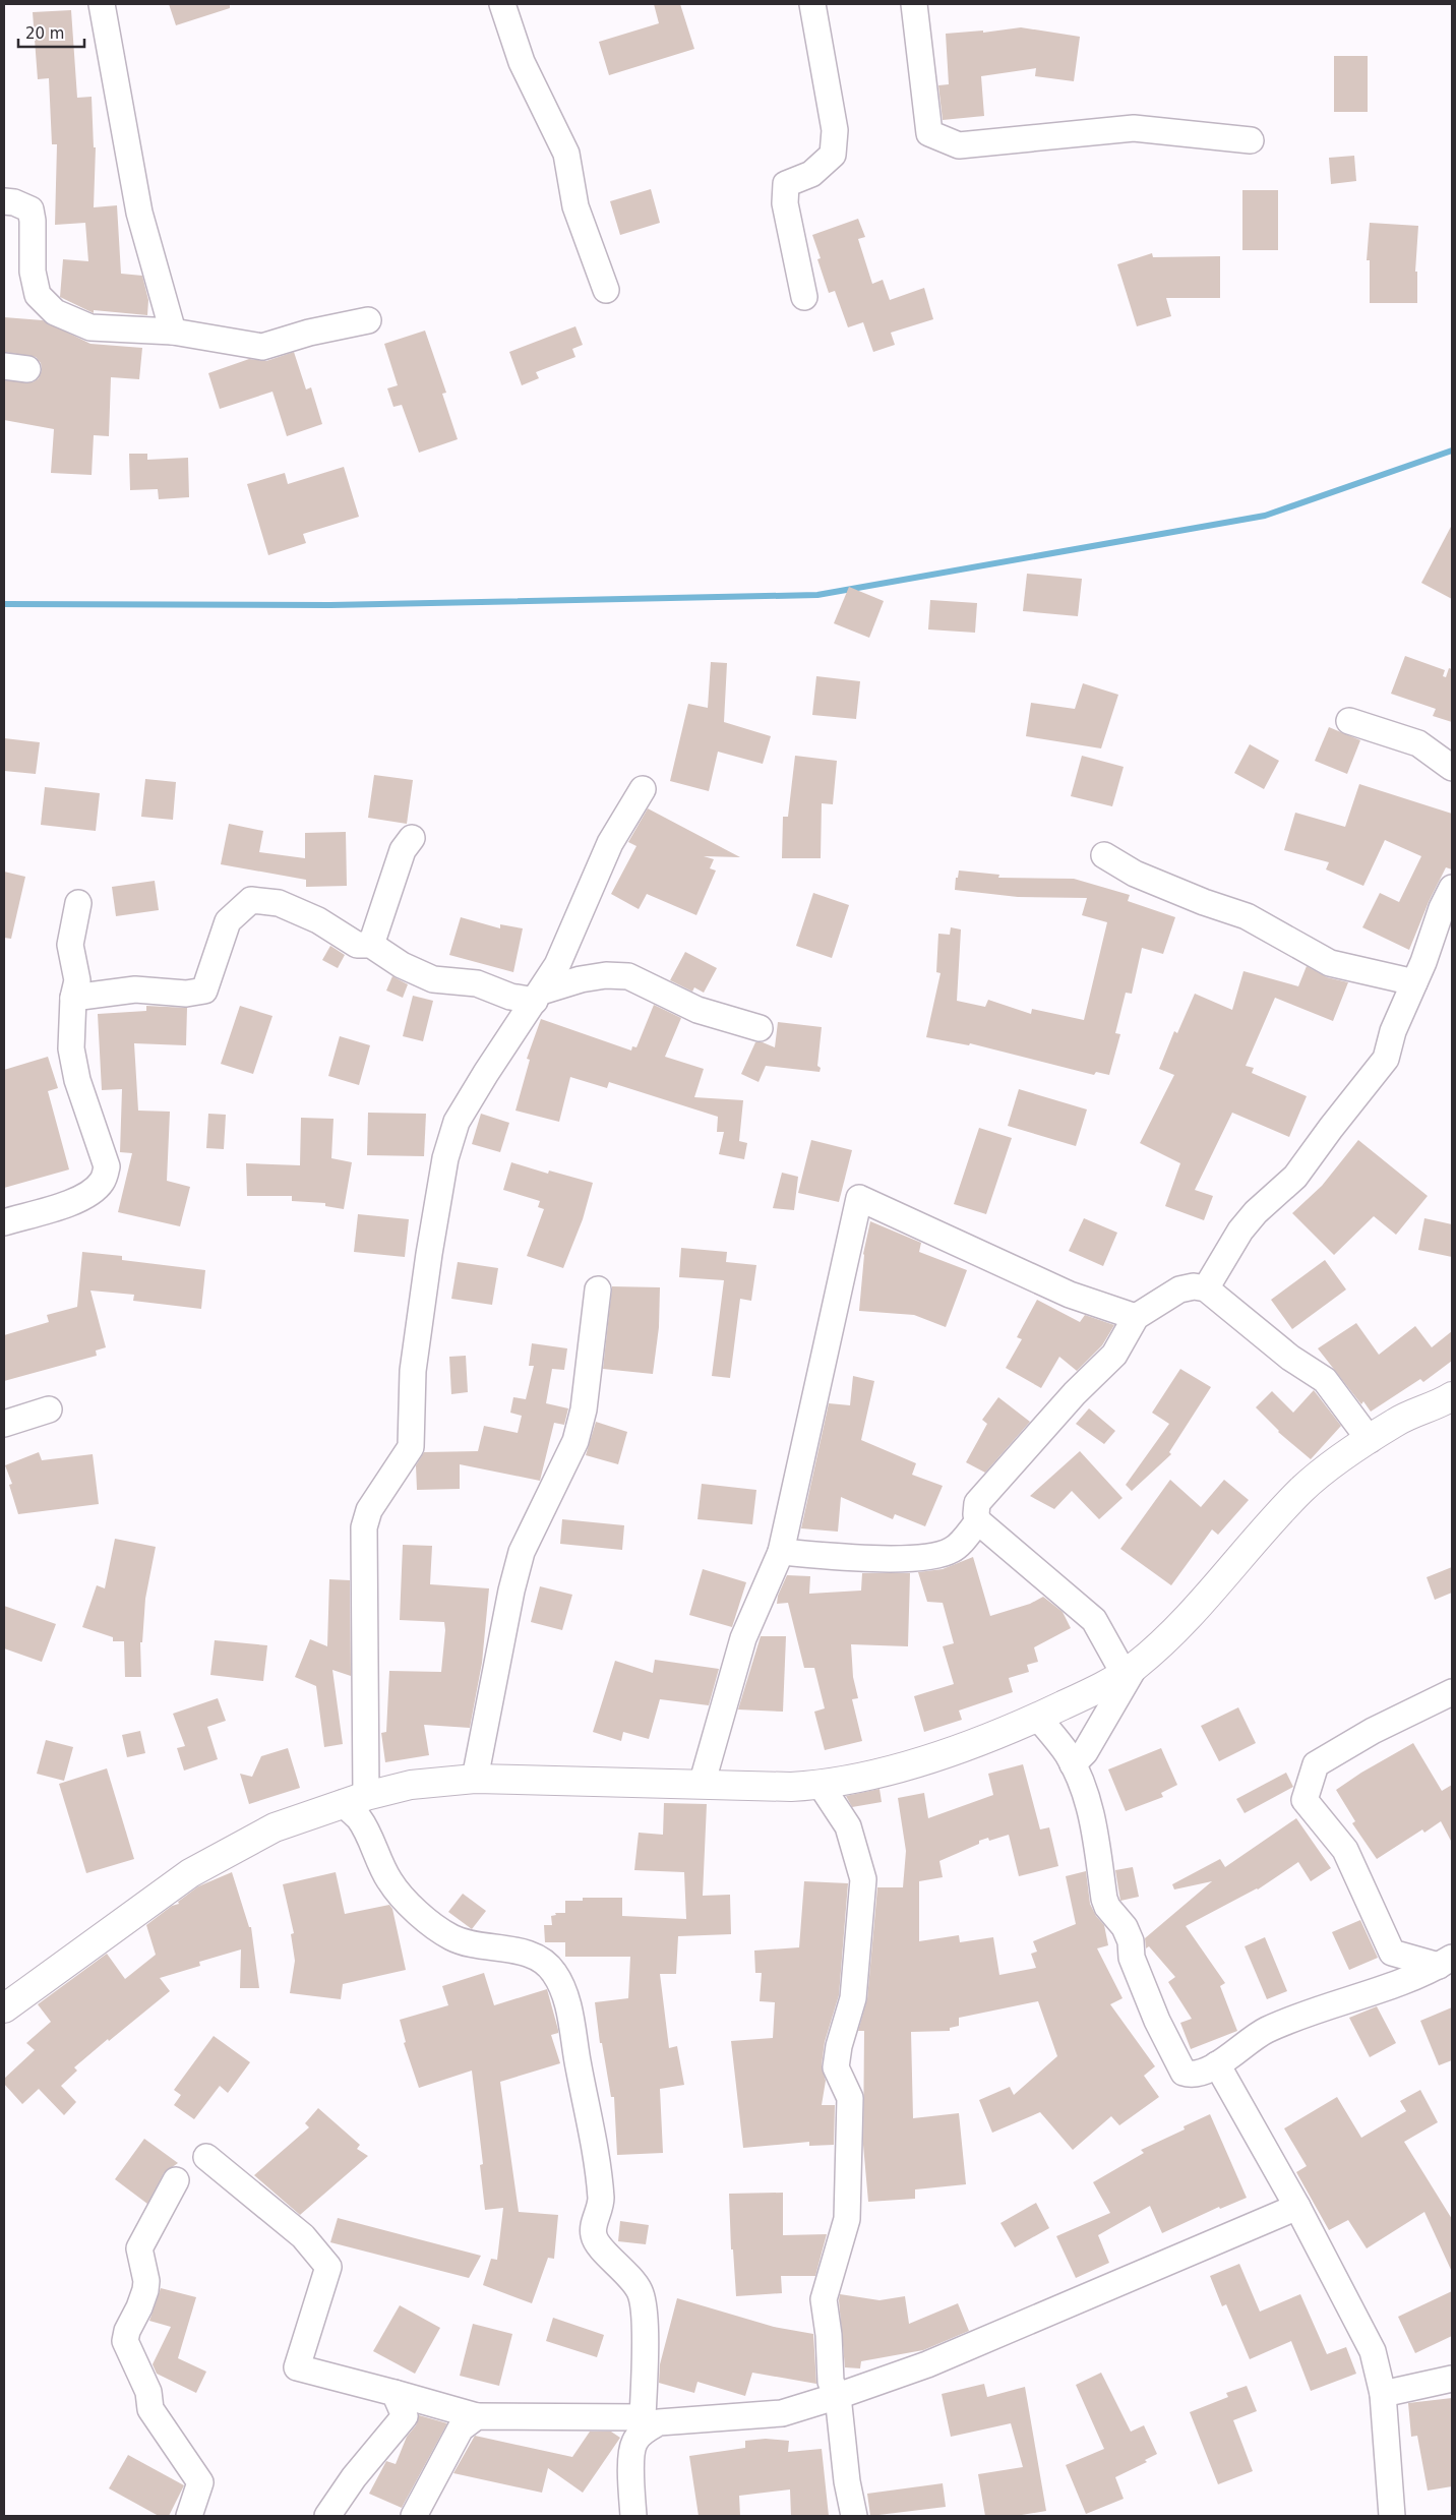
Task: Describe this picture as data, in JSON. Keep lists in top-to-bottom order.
{
  "scale_bar": "20 m"
}
